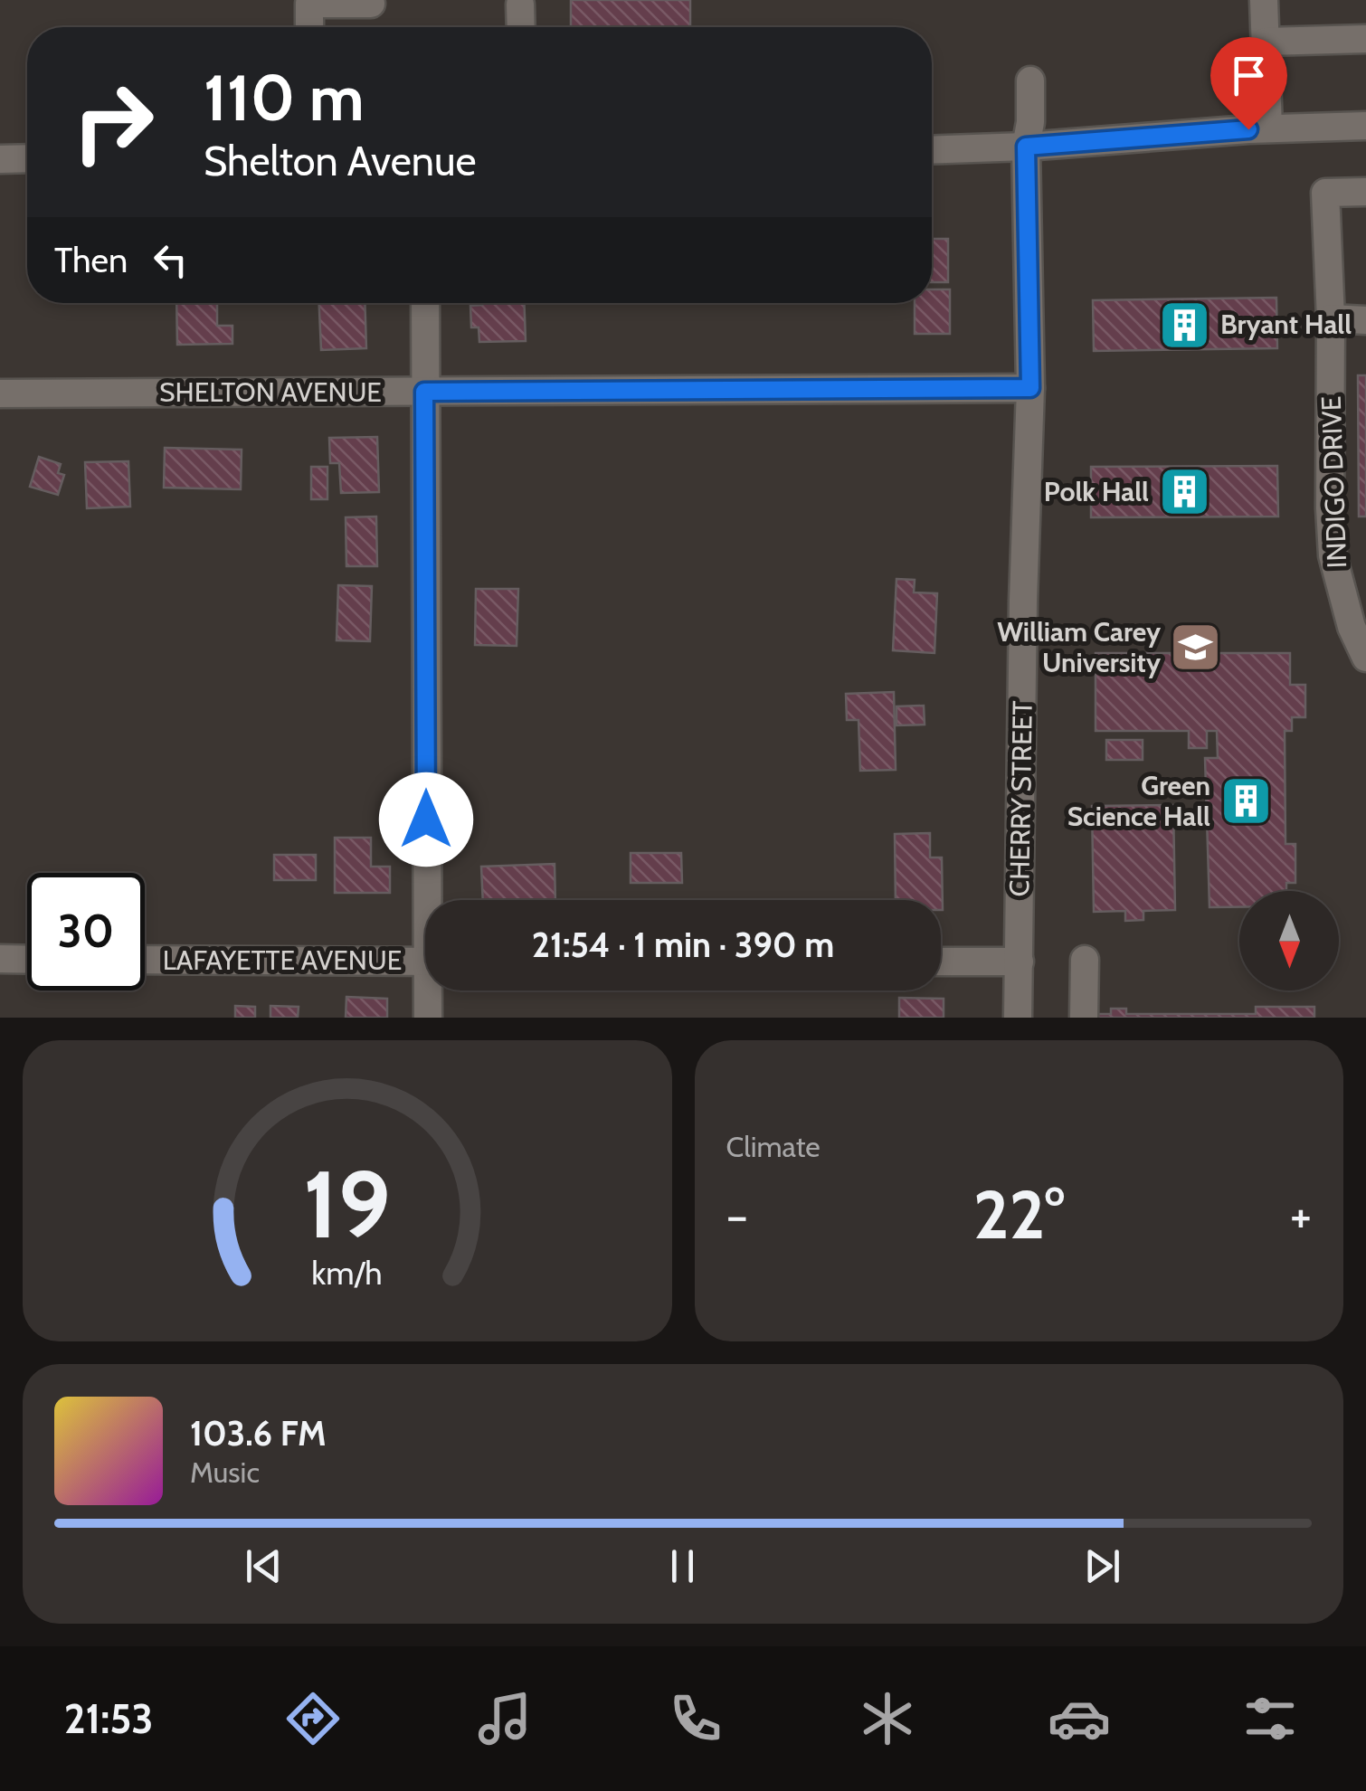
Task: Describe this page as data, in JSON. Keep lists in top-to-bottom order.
{
  "streets": {
    "street": [
      "SHELTON AVENUE",
      "INDIGO DRIVE",
      "CHERRY STREET",
      "LAFAYETTE AVENUE"
    ]
  },
  "crossings": [
    ["SHELTON AVENUE", "CHERRY STREET"]
  ],
  "places": {
    "building": ["Bryant Hall", "Polk Hall", "Green Science Hall"],
    "school or university": ["William Carey University"]
  },
  "north": "bottom",
  "page": {
    "turn": ["110 m", "Shelton Avenue"],
    "then": "Then",
    "limit": "30",
    "trip": "21:54 · 1 min · 390 m",
    "tile": "Climate",
    "heat": ["−", "22°", "+"],
    "song": ["103.6 FM", "Music"],
    "tabs": "21:53",
    "gauge": ["19", "km/h"]
  }
}
